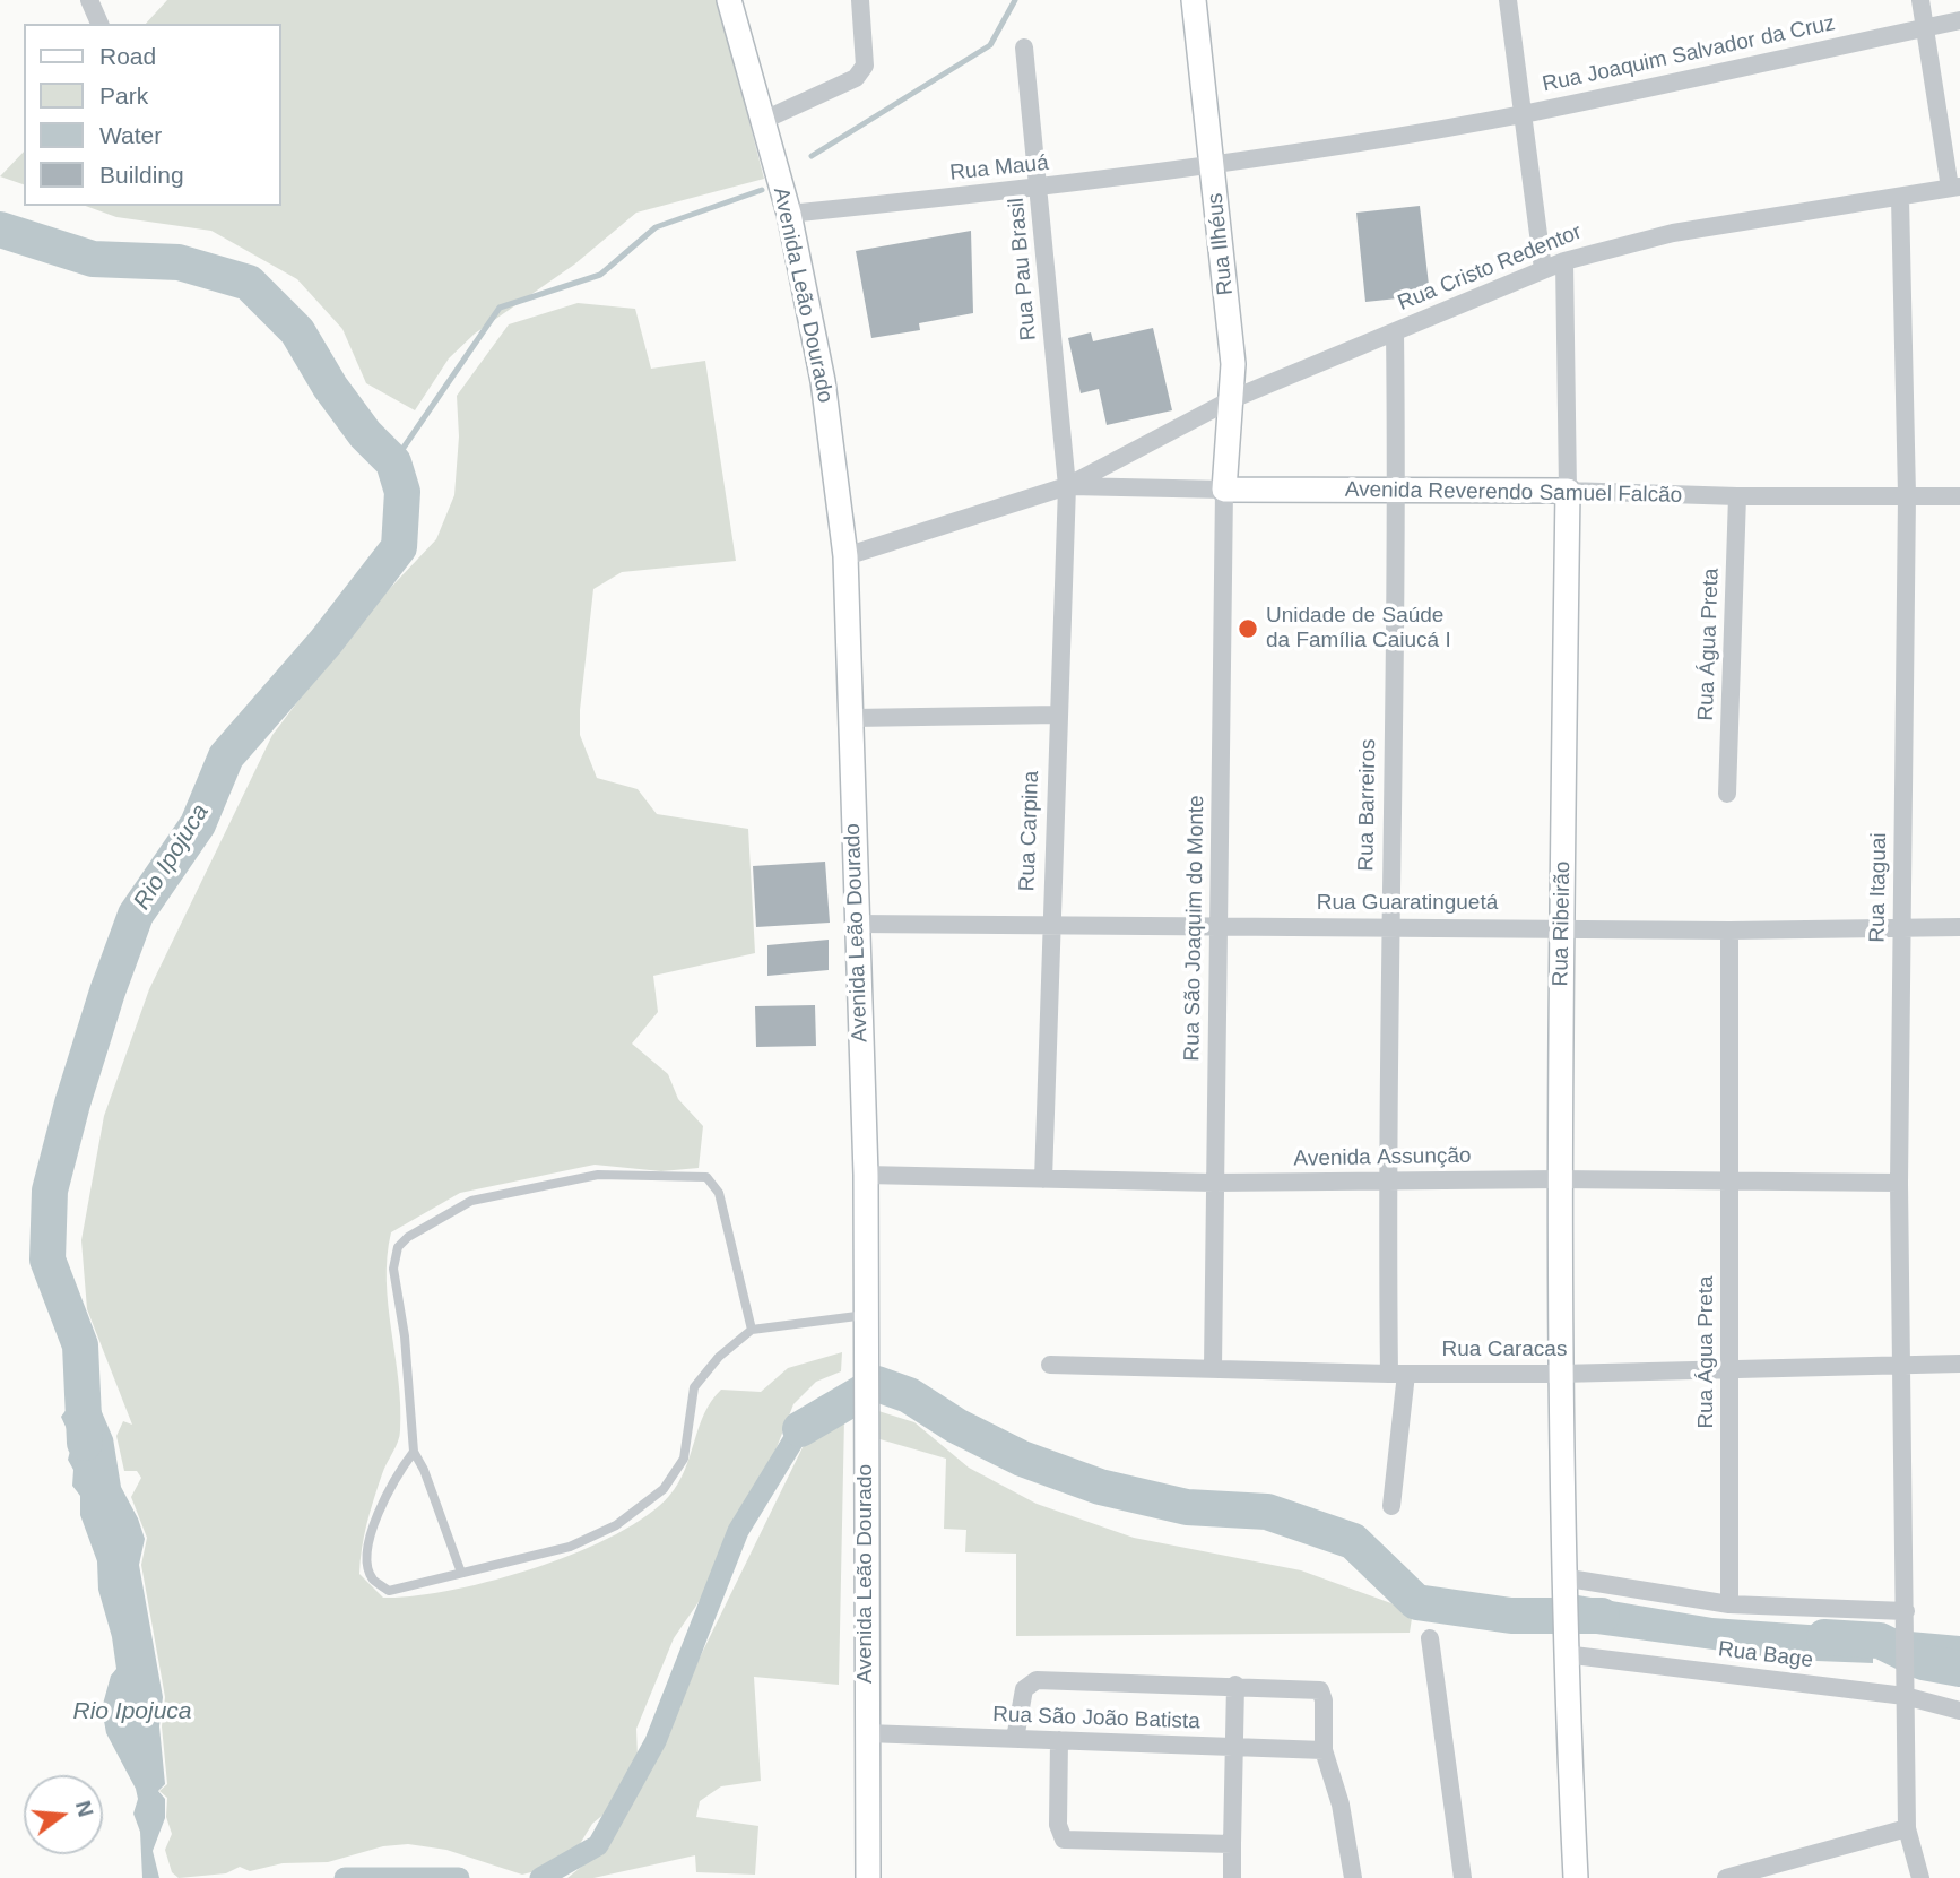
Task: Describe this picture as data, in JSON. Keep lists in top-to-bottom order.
{
  "streets": {
    "main road": [
      "Rua Ilhéus",
      "Avenida Leão Dourado",
      "Avenida Reverendo Samuel Falcão",
      "Rua Ribeirão"
    ],
    "street": [
      "Rua Joaquim Salvador da Cruz",
      "Rua Mauá",
      "Rua Cristo Redentor",
      "Rua Pau Brasil",
      "Rua Água Preta",
      "Rua Barreiros",
      "Rua Carpina",
      "Rua Itaguai",
      "Rua Guaratinguetá",
      "Rua São Joaquim do Monte",
      "Avenida Assunção",
      "Rua Caracas",
      "Rua Bage",
      "Rua São João Batista"
    ]
  },
  "crossings": [
    ["Rua Joaquim Salvador da Cruz", "Rua Mauá"],
    ["Rua Joaquim Salvador da Cruz", "Rua Ilhéus"],
    ["Rua Joaquim Salvador da Cruz", "Rua Cristo Redentor"],
    ["Rua Mauá", "Rua Ilhéus"],
    ["Rua Mauá", "Rua Pau Brasil"],
    ["Rua Mauá", "Avenida Leão Dourado"],
    ["Rua Ilhéus", "Rua Cristo Redentor"],
    ["Rua Ilhéus", "Avenida Reverendo Samuel Falcão"],
    ["Rua Ilhéus", "Rua São Joaquim do Monte"],
    ["Rua Cristo Redentor", "Rua Pau Brasil"],
    ["Rua Cristo Redentor", "Avenida Reverendo Samuel Falcão"],
    ["Rua Cristo Redentor", "Rua Barreiros"],
    ["Rua Cristo Redentor", "Rua Carpina"],
    ["Rua Cristo Redentor", "Rua Itaguai"],
    ["Rua Cristo Redentor", "Rua Ribeirão"],
    ["Rua Pau Brasil", "Avenida Reverendo Samuel Falcão"],
    ["Rua Pau Brasil", "Rua Carpina"],
    ["Avenida Leão Dourado", "Rua Guaratinguetá"],
    ["Avenida Leão Dourado", "Avenida Assunção"],
    ["Avenida Leão Dourado", "Rua São João Batista"],
    ["Avenida Reverendo Samuel Falcão", "Rua Água Preta"],
    ["Avenida Reverendo Samuel Falcão", "Rua Barreiros"],
    ["Avenida Reverendo Samuel Falcão", "Rua Carpina"],
    ["Avenida Reverendo Samuel Falcão", "Rua Itaguai"],
    ["Avenida Reverendo Samuel Falcão", "Rua Ribeirão"],
    ["Avenida Reverendo Samuel Falcão", "Rua São Joaquim do Monte"],
    ["Rua Água Preta", "Rua Guaratinguetá"],
    ["Rua Água Preta", "Avenida Assunção"],
    ["Rua Água Preta", "Rua Caracas"],
    ["Rua Barreiros", "Rua Guaratinguetá"],
    ["Rua Barreiros", "Avenida Assunção"],
    ["Rua Barreiros", "Rua Caracas"],
    ["Rua Carpina", "Rua Guaratinguetá"],
    ["Rua Carpina", "Avenida Assunção"],
    ["Rua Itaguai", "Rua Guaratinguetá"],
    ["Rua Itaguai", "Avenida Assunção"],
    ["Rua Itaguai", "Rua Caracas"],
    ["Rua Itaguai", "Rua Bage"],
    ["Rua Guaratinguetá", "Rua Ribeirão"],
    ["Rua Guaratinguetá", "Rua São Joaquim do Monte"],
    ["Rua Ribeirão", "Avenida Assunção"],
    ["Rua Ribeirão", "Rua Caracas"],
    ["Rua Ribeirão", "Rua Bage"],
    ["Rua São Joaquim do Monte", "Avenida Assunção"],
    ["Rua São Joaquim do Monte", "Rua Caracas"]
  ],
  "water": ["Rio Ipojuca"],
  "places": ["Unidade de Saúde da Família Caiucá I"],
  "legend": [
    "Road",
    "Park",
    "Water",
    "Building"
  ],
  "north": "right"
}
